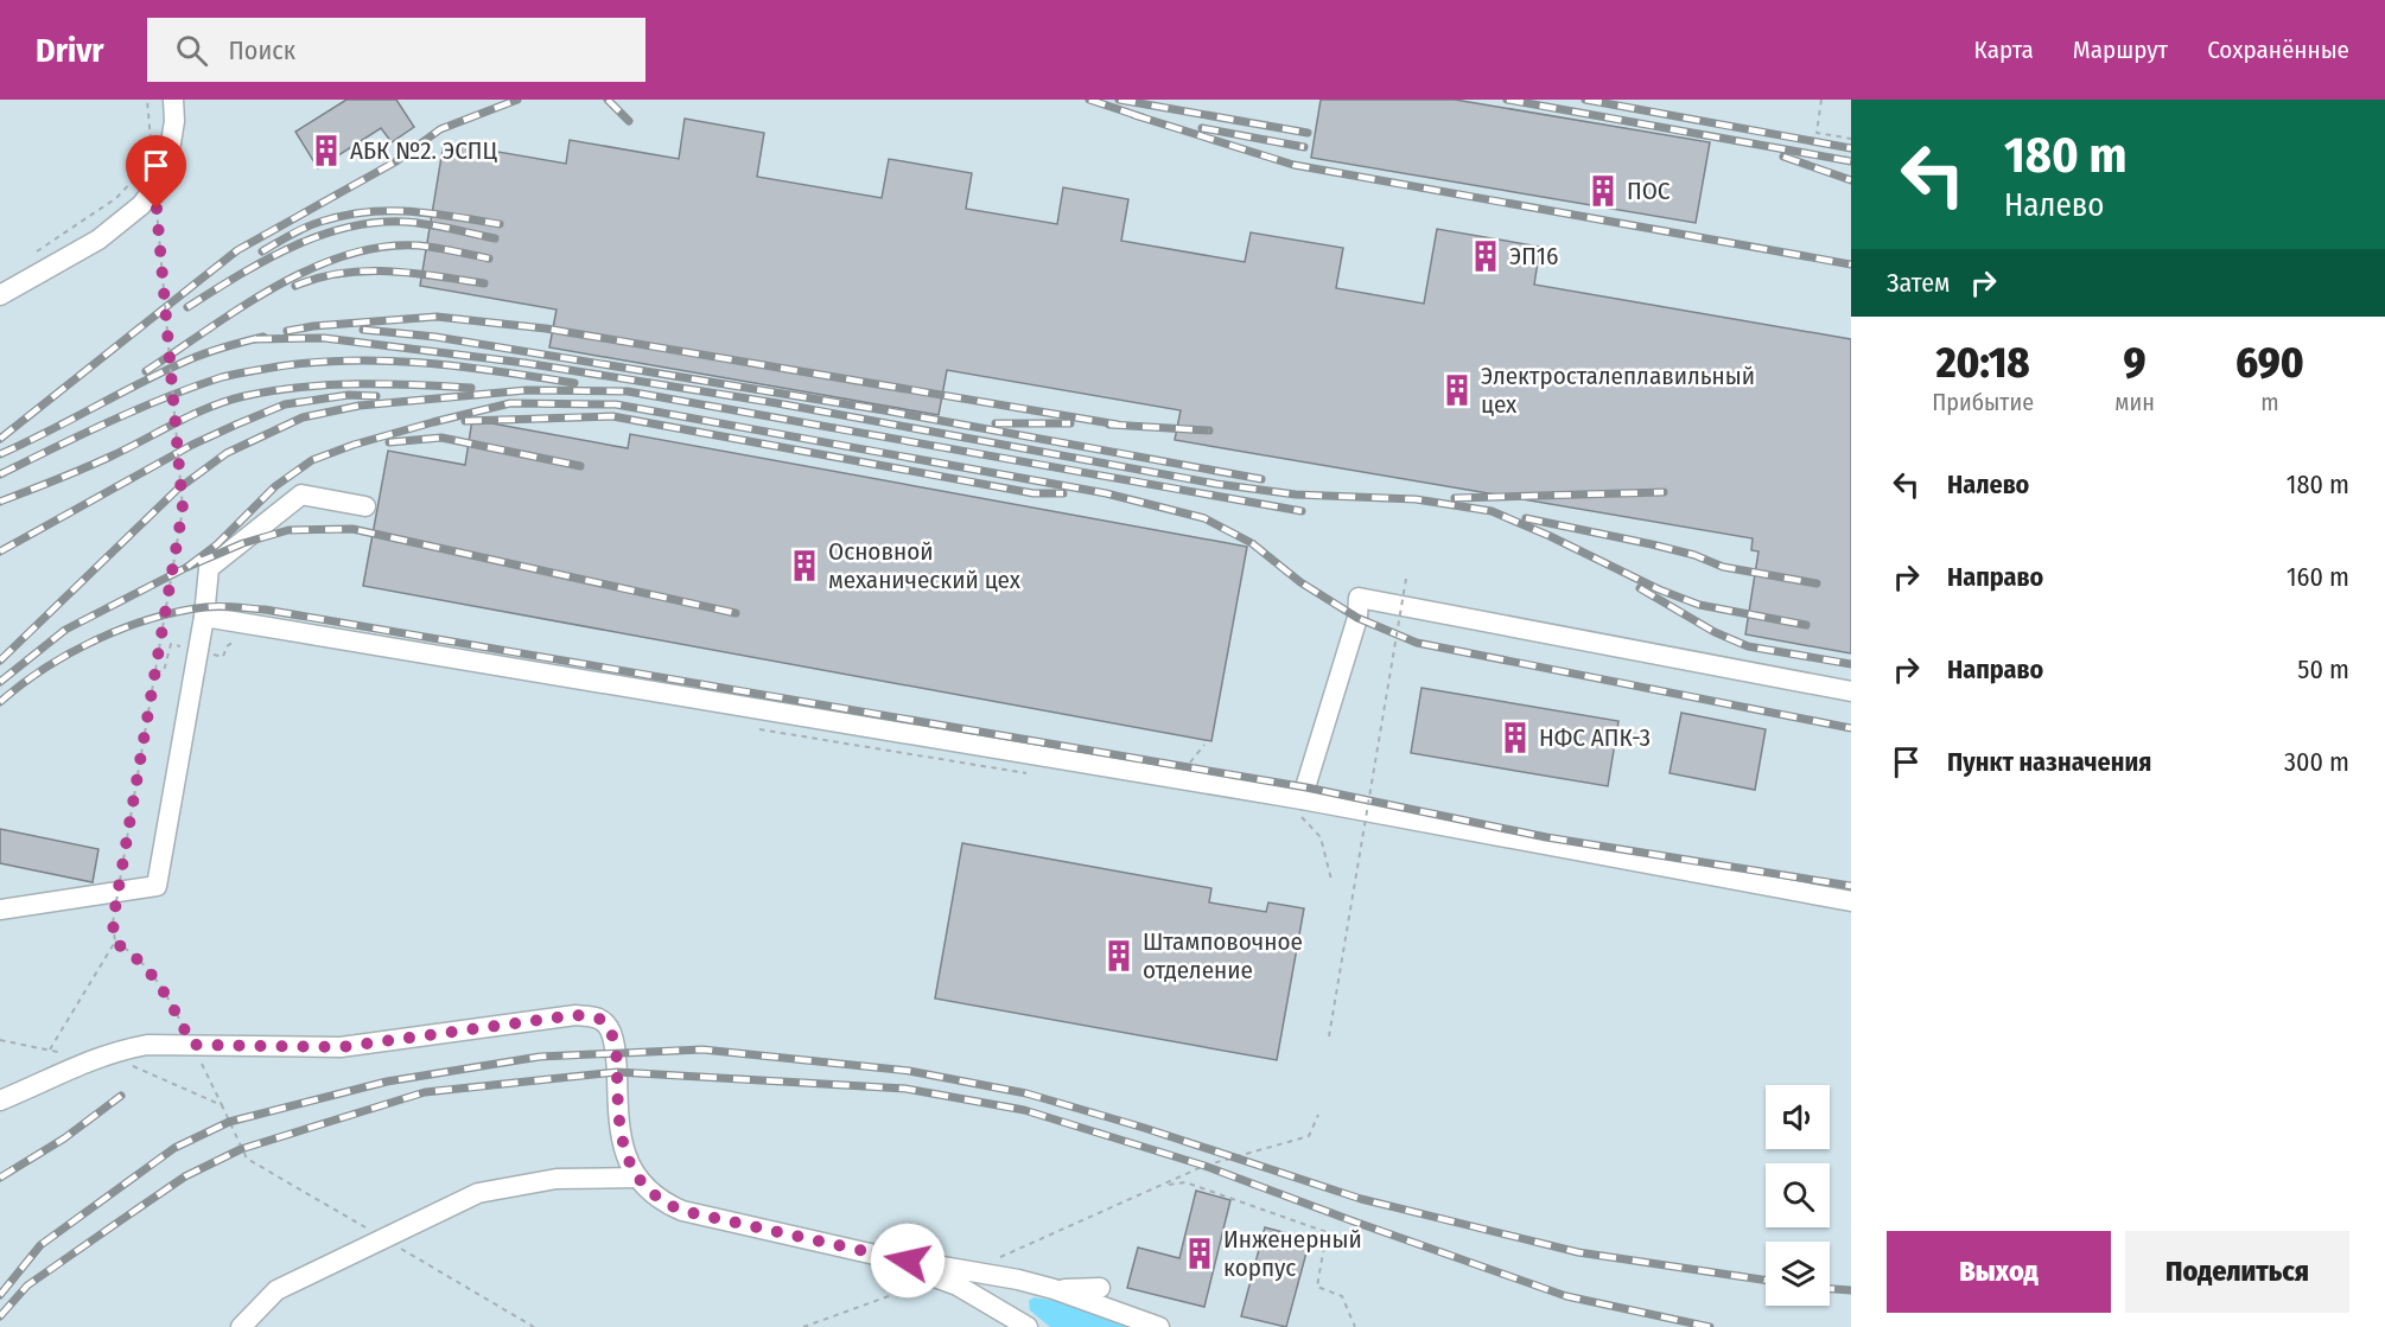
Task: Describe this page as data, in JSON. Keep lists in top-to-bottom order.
{
  "places": {
    "building": [
      "АБК №2. ЭСПЦ",
      "ПОС",
      "ЭП16",
      "Электросталеплавильный цех",
      "Основной механический цех",
      "НФС АПК-3",
      "Штамповочное отделение",
      "Инженерный корпус"
    ]
  },
  "page": {
    "header": "Drivr",
    "search": "Поиск",
    "nav": ["Карта", "Маршрут", "Сохранённые"],
    "turn": ["180 m", "Налево"],
    "then": "Затем",
    "eta": [
      "20:18",
      "Прибытие",
      "9",
      "мин",
      "690",
      "m"
    ],
    "list": [
      {
        "name": "Налево",
        "value": "180 m"
      },
      {
        "name": "Направо",
        "value": "160 m"
      },
      {
        "name": "Направо",
        "value": "50 m"
      },
      {
        "name": "Пункт назначения",
        "value": "300 m"
      }
    ],
    "buttons": ["Выход", "Поделиться"]
  }
}
